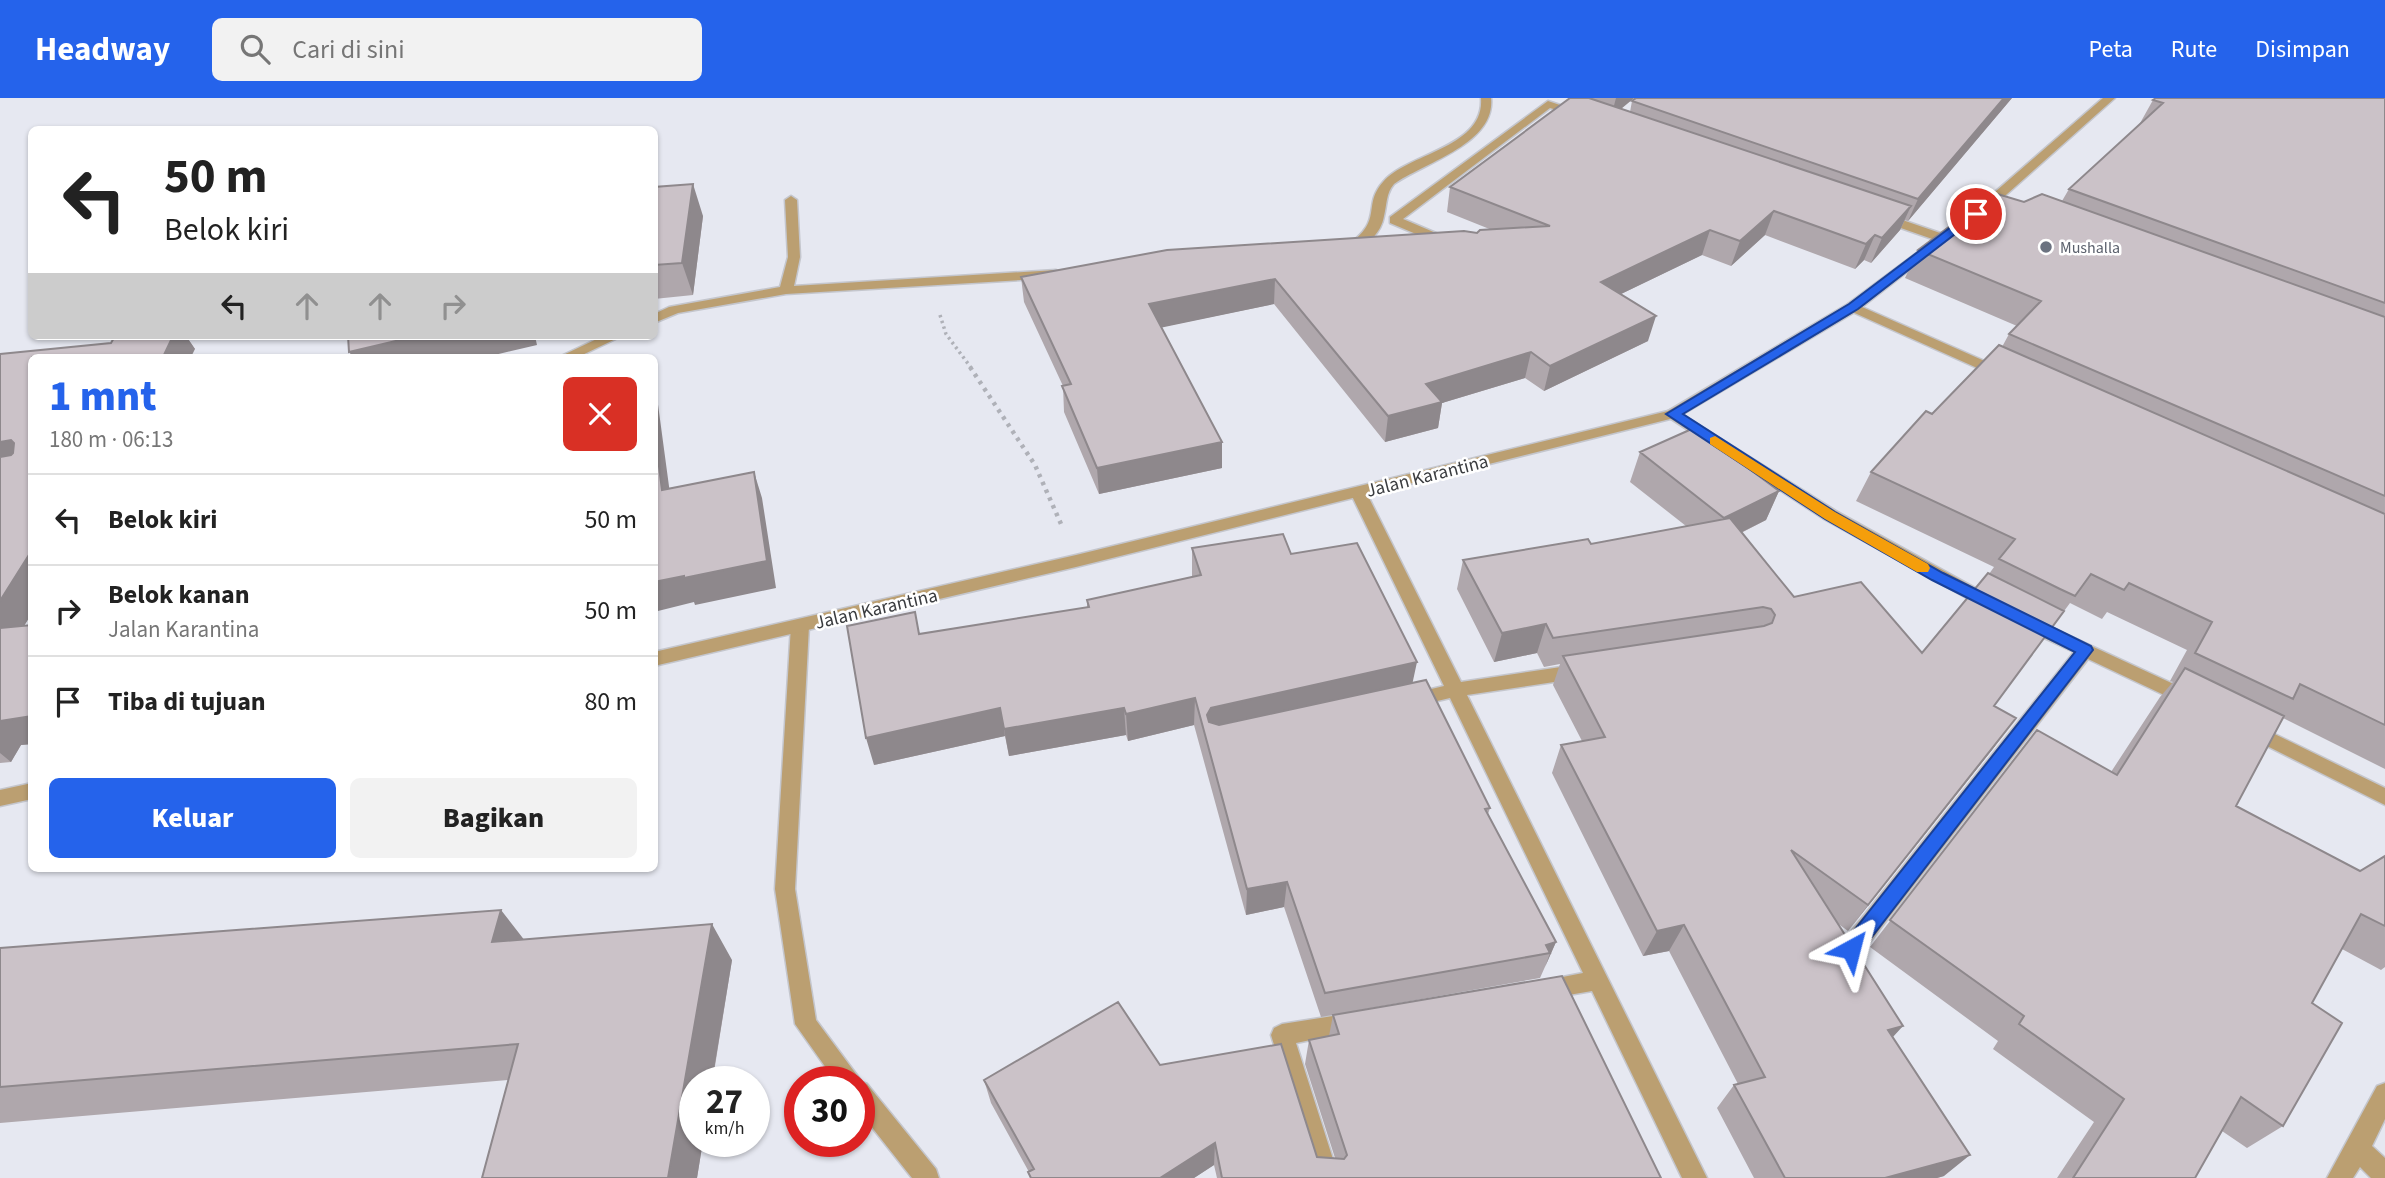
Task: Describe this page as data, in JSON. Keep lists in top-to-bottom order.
{
  "streets": {
    "street": ["Jalan Karantina"]
  },
  "places": ["Mushalla"],
  "page": {
    "header": "Headway",
    "search": "Cari di sini",
    "nav": ["Peta", "Rute", "Disimpan"],
    "turn": ["50 m", "Belok kiri"],
    "heading": ["1 mnt", "180 m · 06:13"],
    "list": [
      {
        "name": "Belok kiri",
        "value": "50 m"
      },
      {
        "name": "Belok kanan",
        "note": "Jalan Karantina",
        "value": "50 m"
      },
      {
        "name": "Tiba di tujuan",
        "value": "80 m"
      }
    ],
    "buttons": ["Keluar", "Bagikan"],
    "speed": "27 km/h",
    "limit": "30"
  }
}
